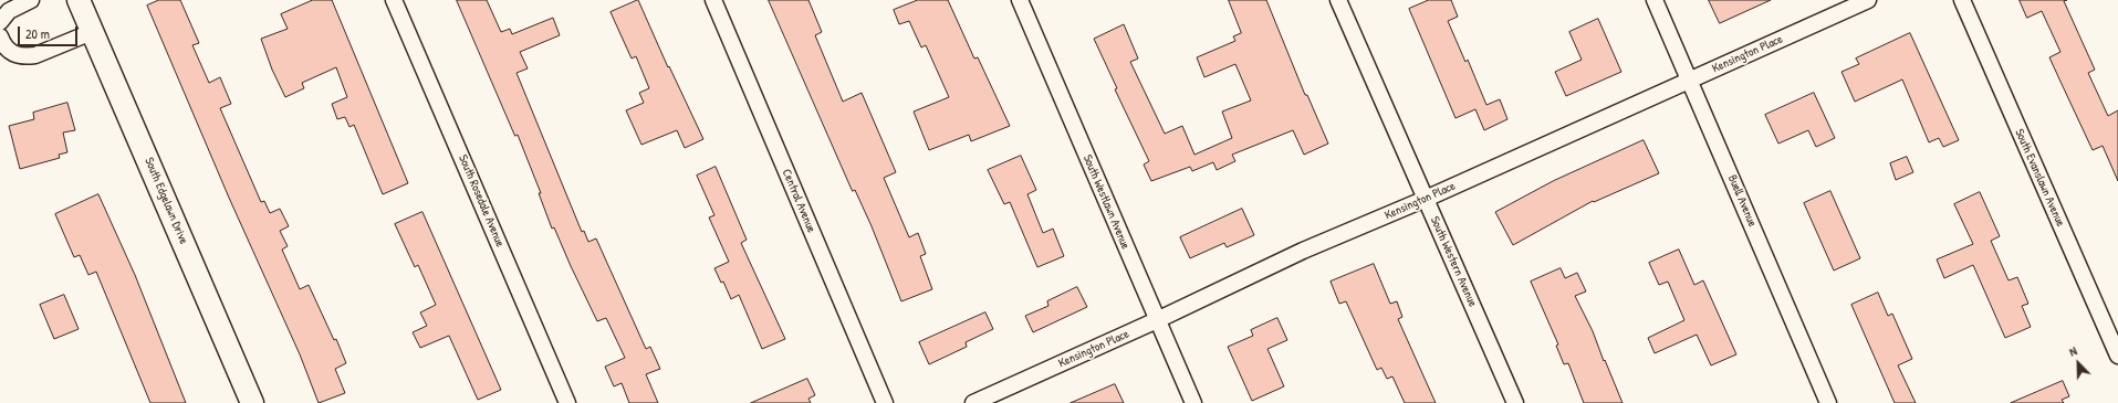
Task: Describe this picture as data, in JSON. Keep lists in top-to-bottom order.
{
  "streets": {
    "street": [
      "Kensington Place",
      "South Evanslawn Avenue",
      "South Edgelawn Drive",
      "South Rosedale Avenue",
      "Central Avenue",
      "Buell Avenue",
      "South Westlawn Avenue",
      "South Western Avenue"
    ]
  },
  "crossings": [
    ["Kensington Place", "Buell Avenue"],
    ["Kensington Place", "South Westlawn Avenue"],
    ["Kensington Place", "South Western Avenue"]
  ],
  "scale_bar": "20 m",
  "north": "top left"
}
